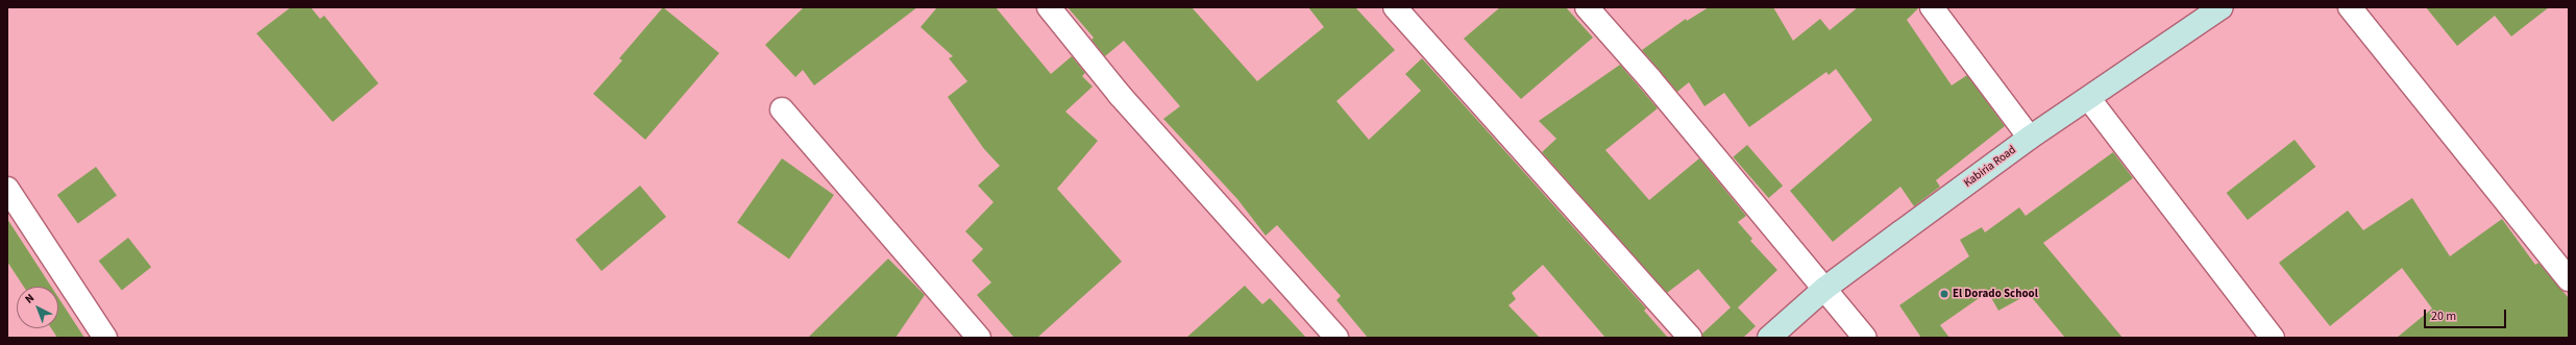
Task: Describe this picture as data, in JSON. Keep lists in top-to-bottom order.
{
  "streets": {
    "main road": ["Kabiria Road"]
  },
  "places": ["El Dorado School"],
  "scale_bar": "20 m",
  "north": "top left"
}
